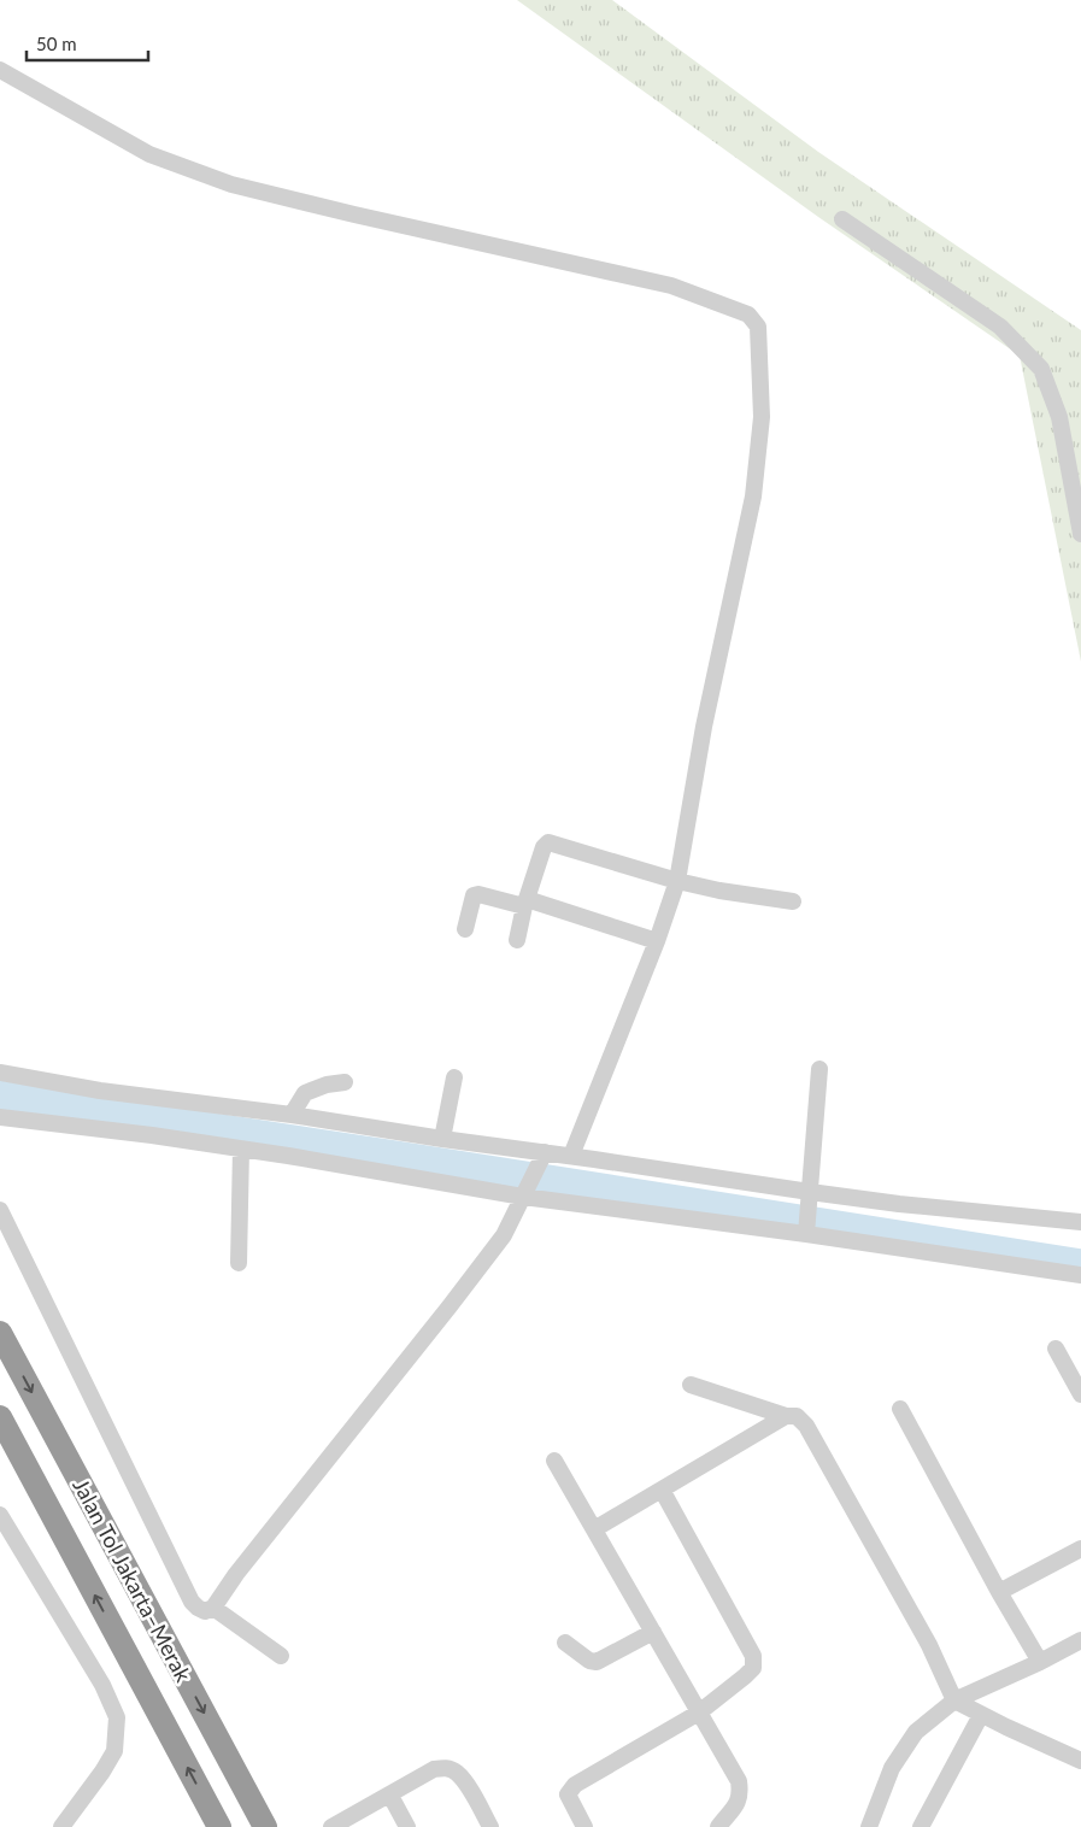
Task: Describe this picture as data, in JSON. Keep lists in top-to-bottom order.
{
  "streets": {
    "highway": ["Jalan Tol Jakarta–Merak"]
  },
  "scale_bar": "50 m"
}
